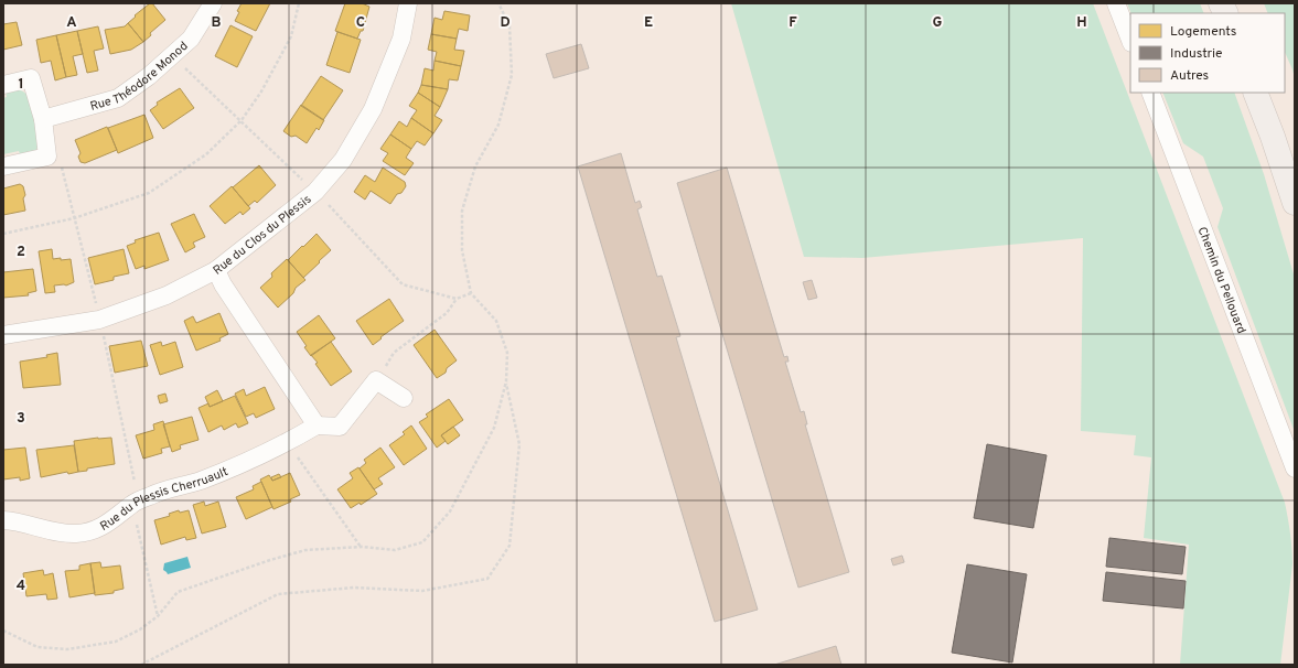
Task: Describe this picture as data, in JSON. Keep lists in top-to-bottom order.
{
  "streets": {
    "street": [
      "Rue Théodore Monod",
      "Rue du Clos du Plessis",
      "Chemin du Pellouard",
      "Rue du Plessis Cherruault"
    ]
  },
  "legend": ["Logements", "Industrie", "Autres"],
  "grid": {
    "columns": [
      "A",
      "B",
      "C",
      "D",
      "E",
      "F",
      "G",
      "H"
    ],
    "rows": [
      "1",
      "2",
      "3",
      "4"
    ]
  }
}
